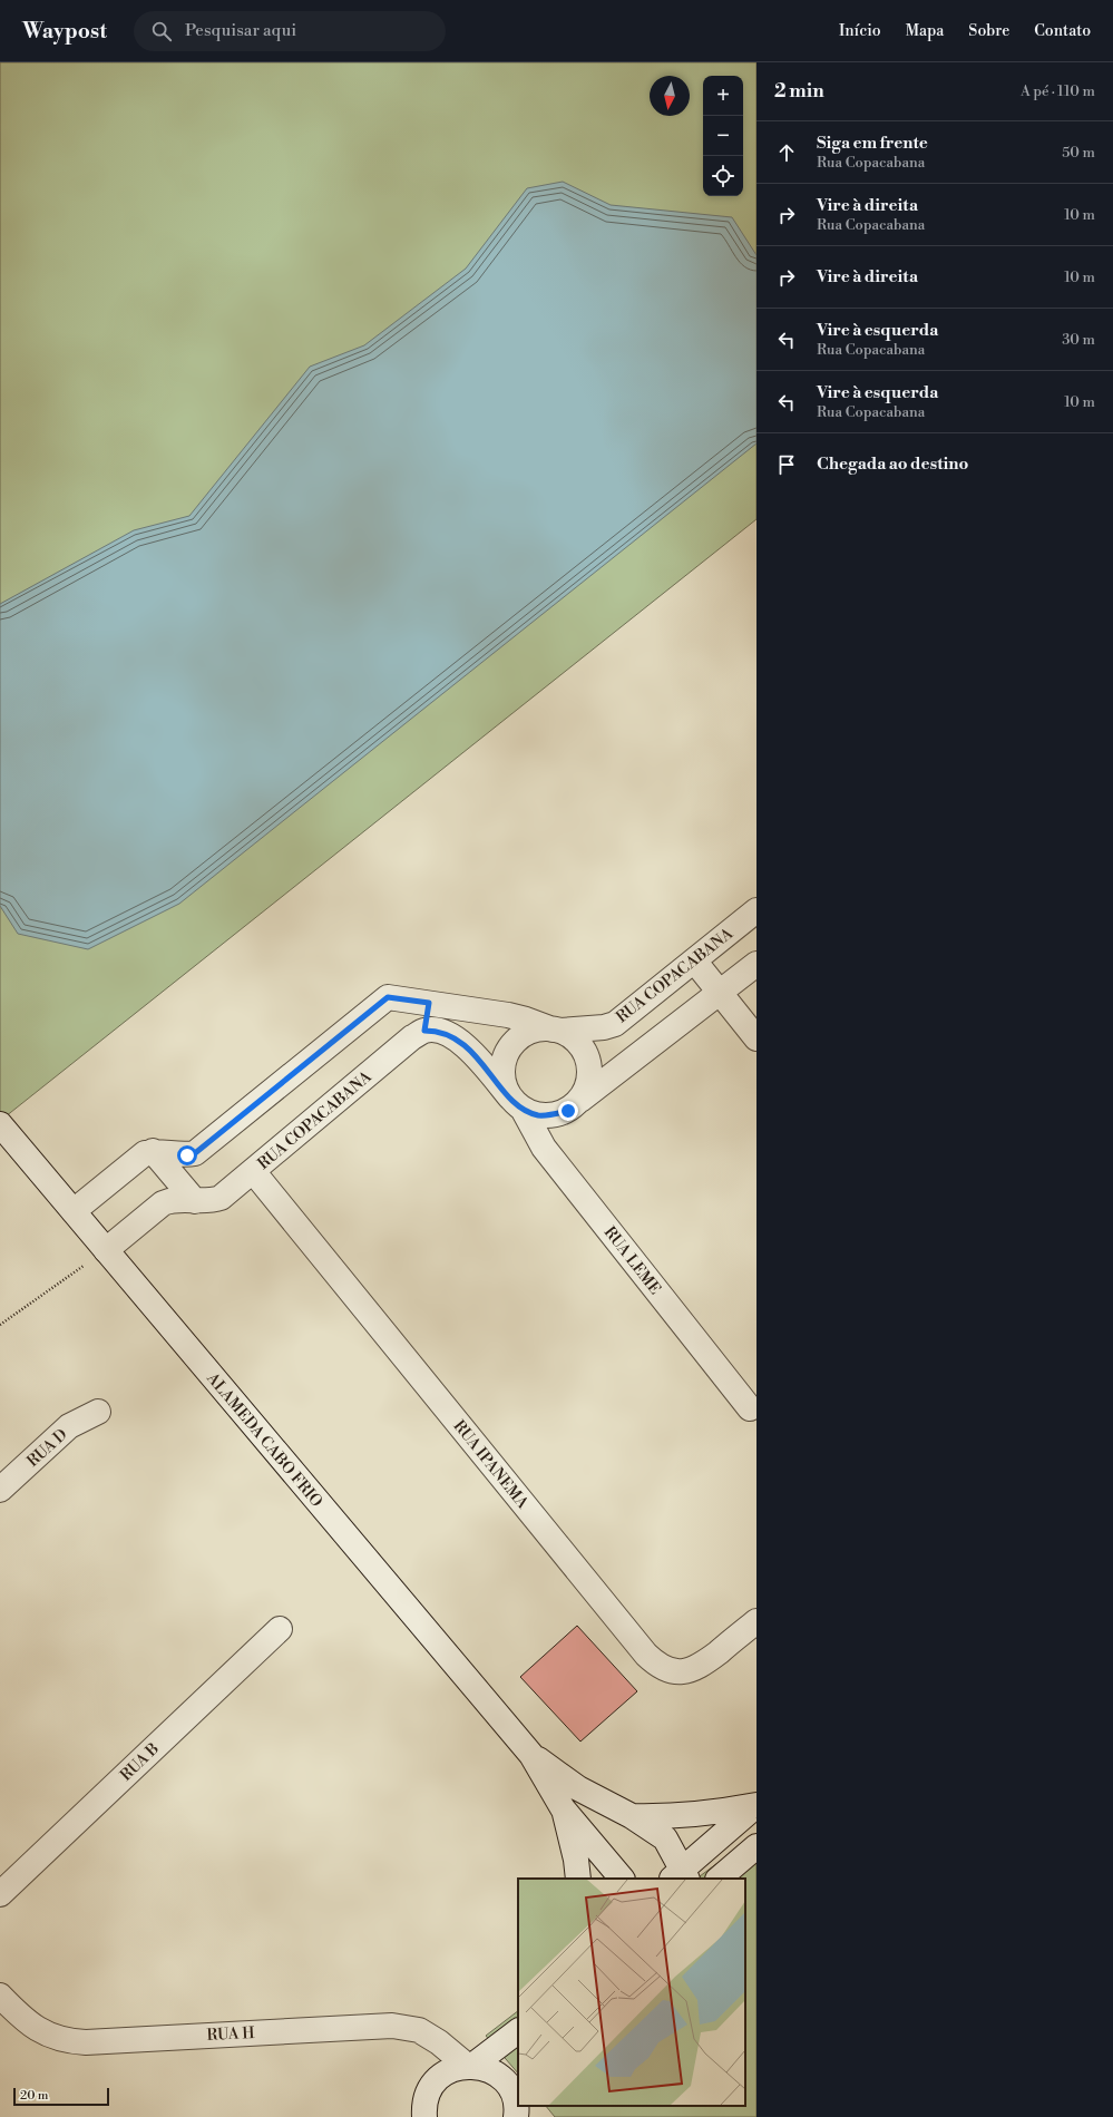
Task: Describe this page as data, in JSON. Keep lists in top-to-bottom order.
{
  "streets": {
    "street": [
      "RUA COPACABANA",
      "RUA LEME",
      "ALAMEDA CABO FRIO",
      "RUA D",
      "RUA IPANEMA",
      "RUA B",
      "RUA H"
    ]
  },
  "crossings": [
    ["RUA COPACABANA", "RUA LEME"],
    ["RUA COPACABANA", "ALAMEDA CABO FRIO"],
    ["RUA COPACABANA", "RUA IPANEMA"]
  ],
  "scale_bar": "20 m",
  "north": "bottom",
  "page": {
    "header": "Waypost",
    "search": "Pesquisar aqui",
    "nav": [
      "Início",
      "Mapa",
      "Sobre",
      "Contato"
    ],
    "heading": ["2 min", "A pé · 110 m"],
    "map_buttons": ["+", "−"],
    "list": [
      ["Siga em frente", "Rua Copacabana", "50 m"],
      ["Vire à direita", "Rua Copacabana", "10 m"],
      ["Vire à direita", "10 m"],
      ["Vire à esquerda", "Rua Copacabana", "30 m"],
      ["Vire à esquerda", "Rua Copacabana", "10 m"],
      "Chegada ao destino"
    ],
    "scale": "20 m"
  }
}
